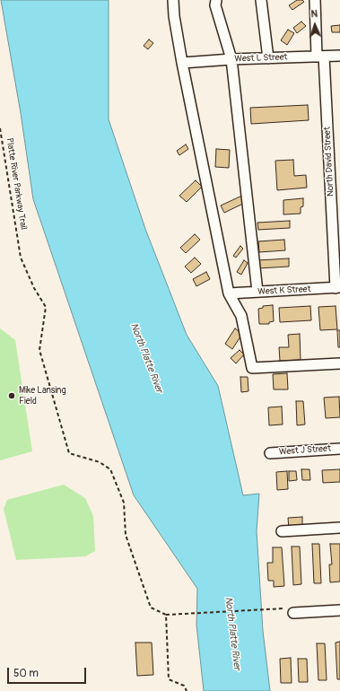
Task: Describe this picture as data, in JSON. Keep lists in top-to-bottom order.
{
  "streets": {
    "street": [
      "West L Street",
      "North David Street",
      "West K Street",
      "West J Street"
    ],
    "path": ["Platte River Parkway Trail"]
  },
  "crossings": [
    ["West L Street", "North David Street"],
    ["North David Street", "West K Street"]
  ],
  "water": ["North Platte River"],
  "places": ["Mike Lansing Field"],
  "scale_bar": "50 m",
  "north": "top"
}
